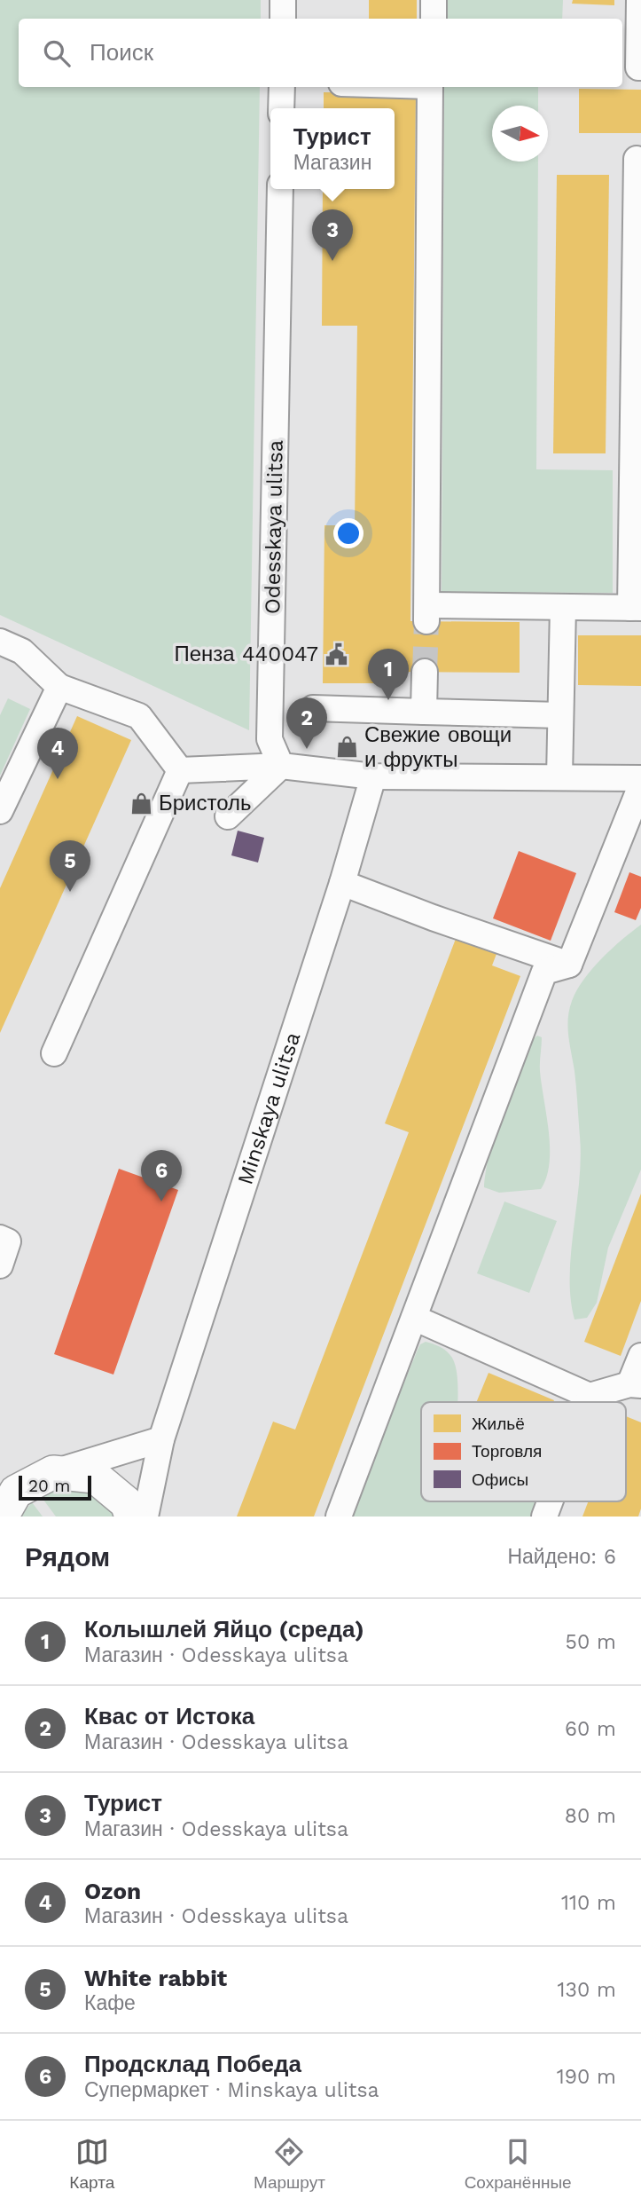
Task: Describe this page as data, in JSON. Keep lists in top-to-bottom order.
{
  "streets": {
    "street": ["Odesskaya ulitsa", "Minskaya ulitsa"]
  },
  "places": {
    "public building": ["Пенза 440047"],
    "shop": ["Свежие овощи и фрукты", "Бристоль"]
  },
  "legend": ["Жильё", "Торговля", "Офисы"],
  "scale_bar": "20 m",
  "north": "right",
  "page": {
    "search": "Поиск",
    "popup": ["Турист", "Магазин"],
    "pins": [
      "3",
      "1",
      "2",
      "4",
      "5",
      "6"
    ],
    "scale": "20 m",
    "heading": ["Рядом", "Найдено: 6"],
    "list": [
      {
        "mark": "1",
        "name": "Колышлей Яйцо (среда)",
        "note": "Магазин · Odesskaya ulitsa",
        "value": "50 m"
      },
      {
        "mark": "2",
        "name": "Квас от Истока",
        "note": "Магазин · Odesskaya ulitsa",
        "value": "60 m"
      },
      {
        "mark": "3",
        "name": "Турист",
        "note": "Магазин · Odesskaya ulitsa",
        "value": "80 m"
      },
      {
        "mark": "4",
        "name": "Ozon",
        "note": "Магазин · Odesskaya ulitsa",
        "value": "110 m"
      },
      {
        "mark": "5",
        "name": "White rabbit",
        "note": "Кафе",
        "value": "130 m"
      },
      {
        "mark": "6",
        "name": "Продсклад Победа",
        "note": "Супермаркет · Minskaya ulitsa",
        "value": "190 m"
      }
    ],
    "nav": ["Карта", "Маршрут", "Сохранённые"]
  }
}
